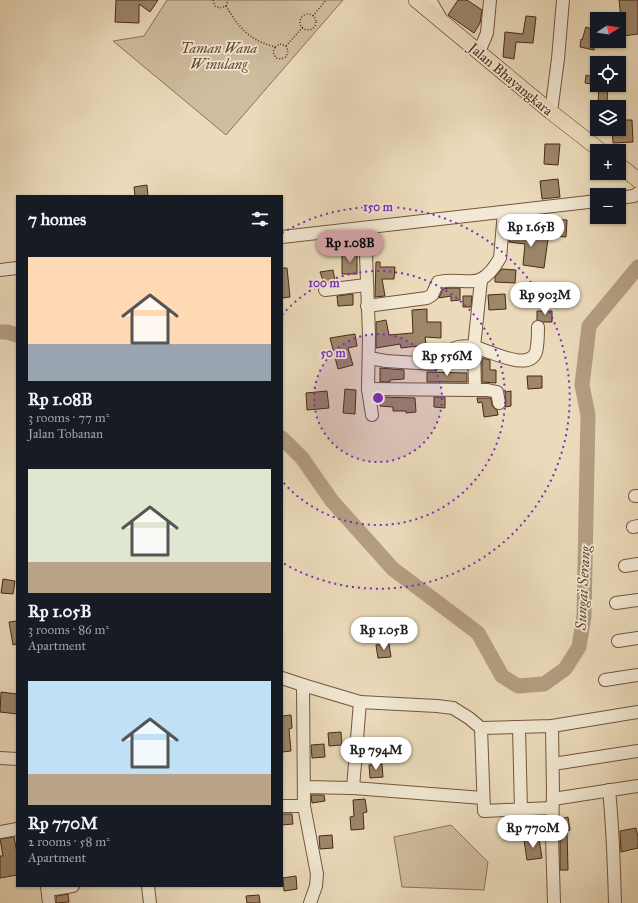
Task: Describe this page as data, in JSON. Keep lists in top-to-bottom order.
{
  "streets": {
    "main road": ["Jalan Bhayangkara"]
  },
  "water": ["Sungai Serang"],
  "parks": ["Taman Wana Winulang"],
  "north": "right",
  "page": {
    "map_buttons": ["+", "−"],
    "heading": "7 homes",
    "price": [
      "Rp 1.65B",
      "Rp 1.08B",
      "Rp 903M",
      "Rp 556M",
      "Rp 1.05B",
      "Rp 794M",
      "Rp 770M"
    ],
    "list": [
      {
        "name": "Rp 1.08B",
        "note": "3 rooms · 77 m² · Jalan Tobanan"
      },
      {
        "name": "Rp 1.05B",
        "note": "3 rooms · 86 m² · Apartment"
      },
      {
        "name": "Rp 770M",
        "note": "2 rooms · 58 m² · Apartment"
      }
    ]
  },
  "rings": ["150 m", "100 m", "50 m"]
}
